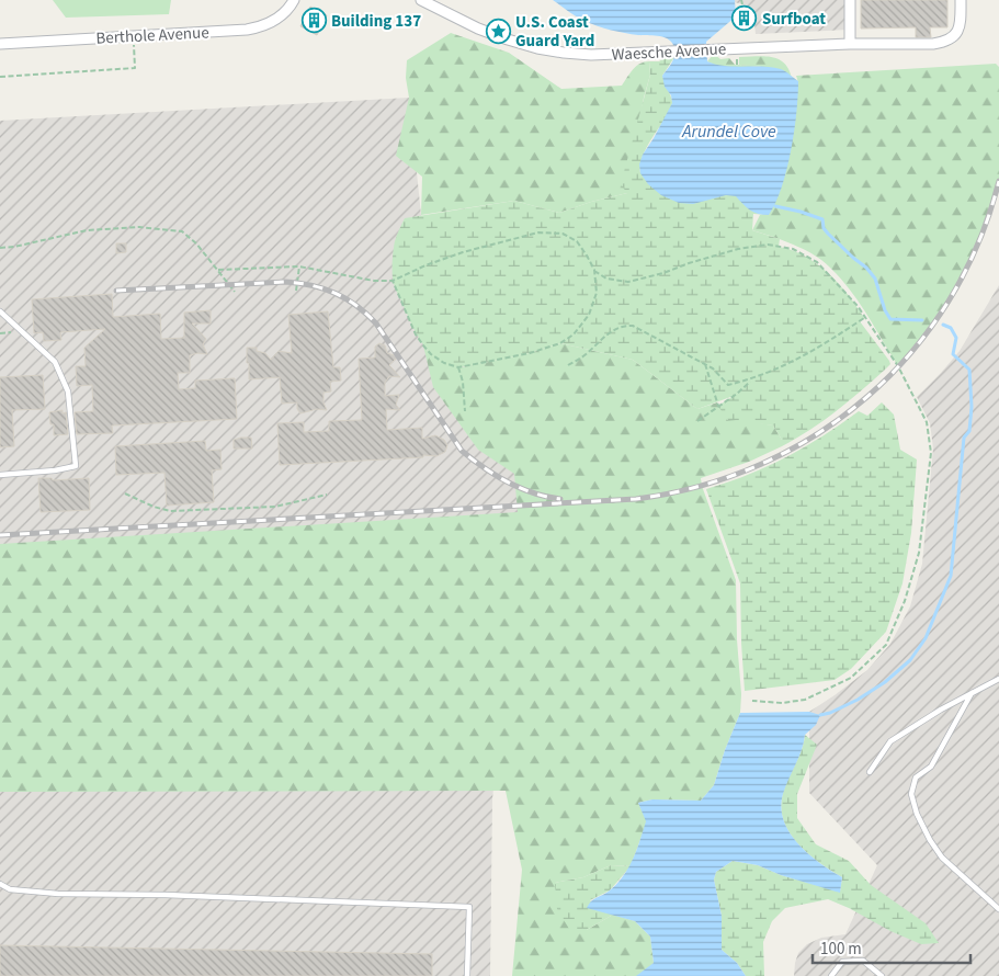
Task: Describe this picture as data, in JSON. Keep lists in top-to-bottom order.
{
  "streets": {
    "street": ["Berthole Avenue", "Waesche Avenue"]
  },
  "water": ["Arundel Cove"],
  "places": {
    "building": ["Surfboat", "Building 137"],
    "place": ["U.S. Coast Guard Yard"]
  },
  "scale_bar": "100 m"
}
